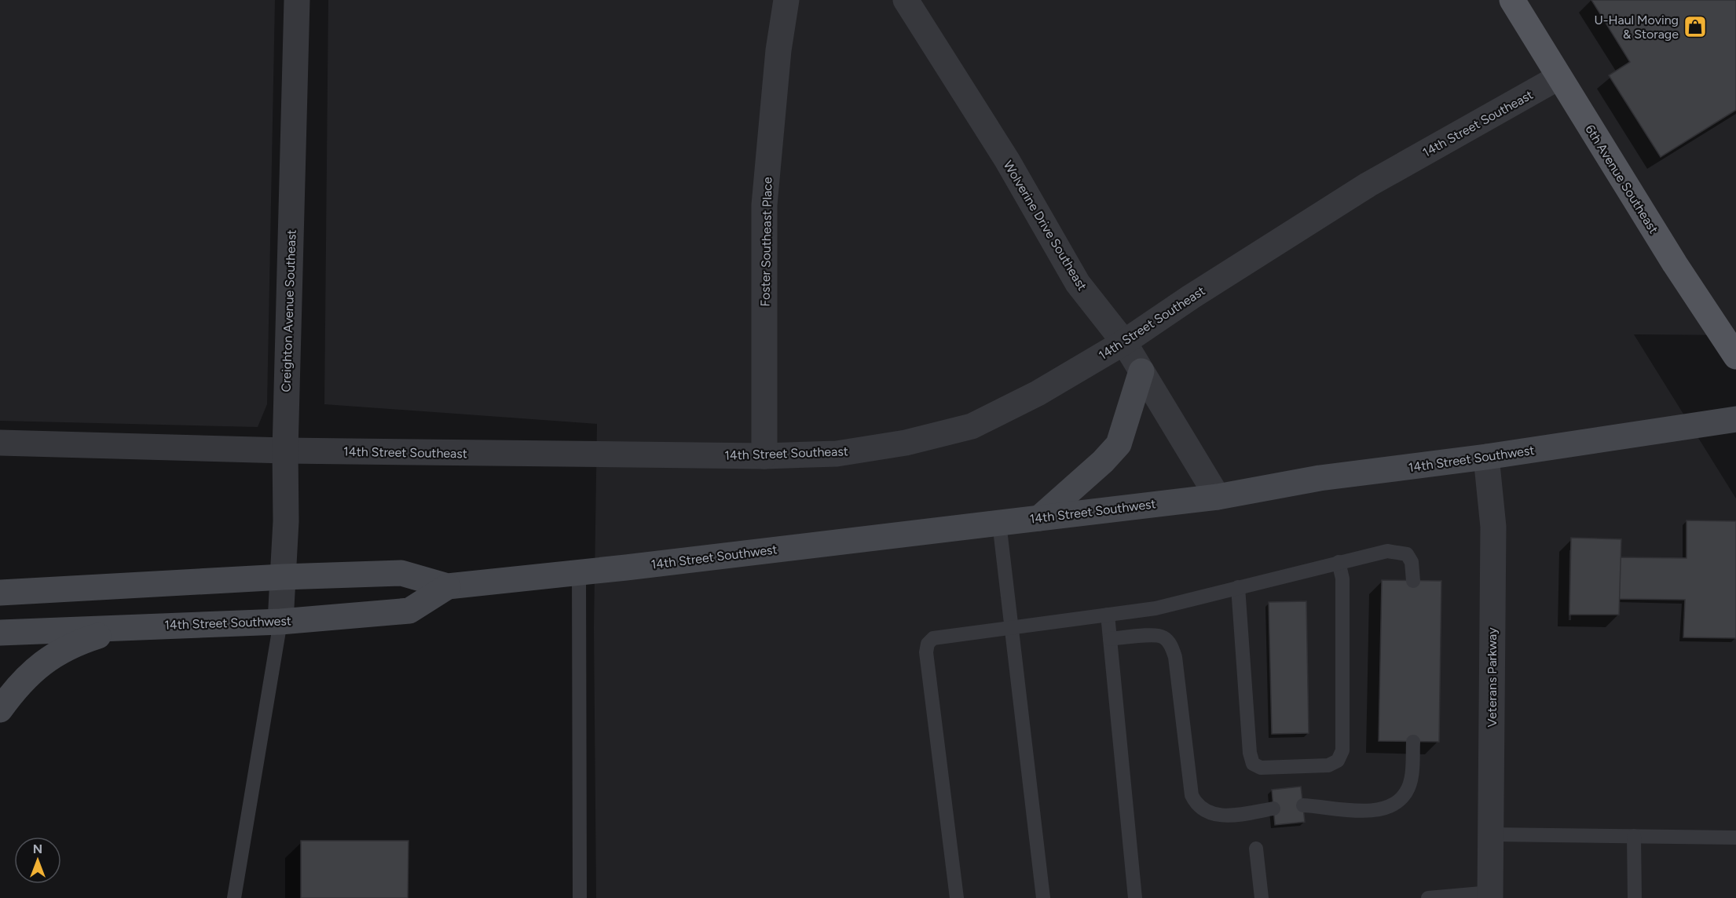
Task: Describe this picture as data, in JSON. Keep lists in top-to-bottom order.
{
  "streets": {
    "main road": ["6th Avenue Southeast", "14th Street Southwest"],
    "street": [
      "14th Street Southeast",
      "Wolverine Drive Southeast",
      "Foster Southeast Place",
      "Creighton Avenue Southeast",
      "Veterans Parkway"
    ]
  },
  "crossings": [
    ["14th Street Southeast", "6th Avenue Southeast"],
    ["14th Street Southeast", "Wolverine Drive Southeast"],
    ["14th Street Southeast", "Foster Southeast Place"],
    ["14th Street Southeast", "Creighton Avenue Southeast"],
    ["Wolverine Drive Southeast", "14th Street Southwest"],
    ["Creighton Avenue Southeast", "14th Street Southwest"],
    ["14th Street Southwest", "Veterans Parkway"]
  ],
  "places": {
    "shop": ["U-Haul Moving & Storage"]
  },
  "north": "top"
}
